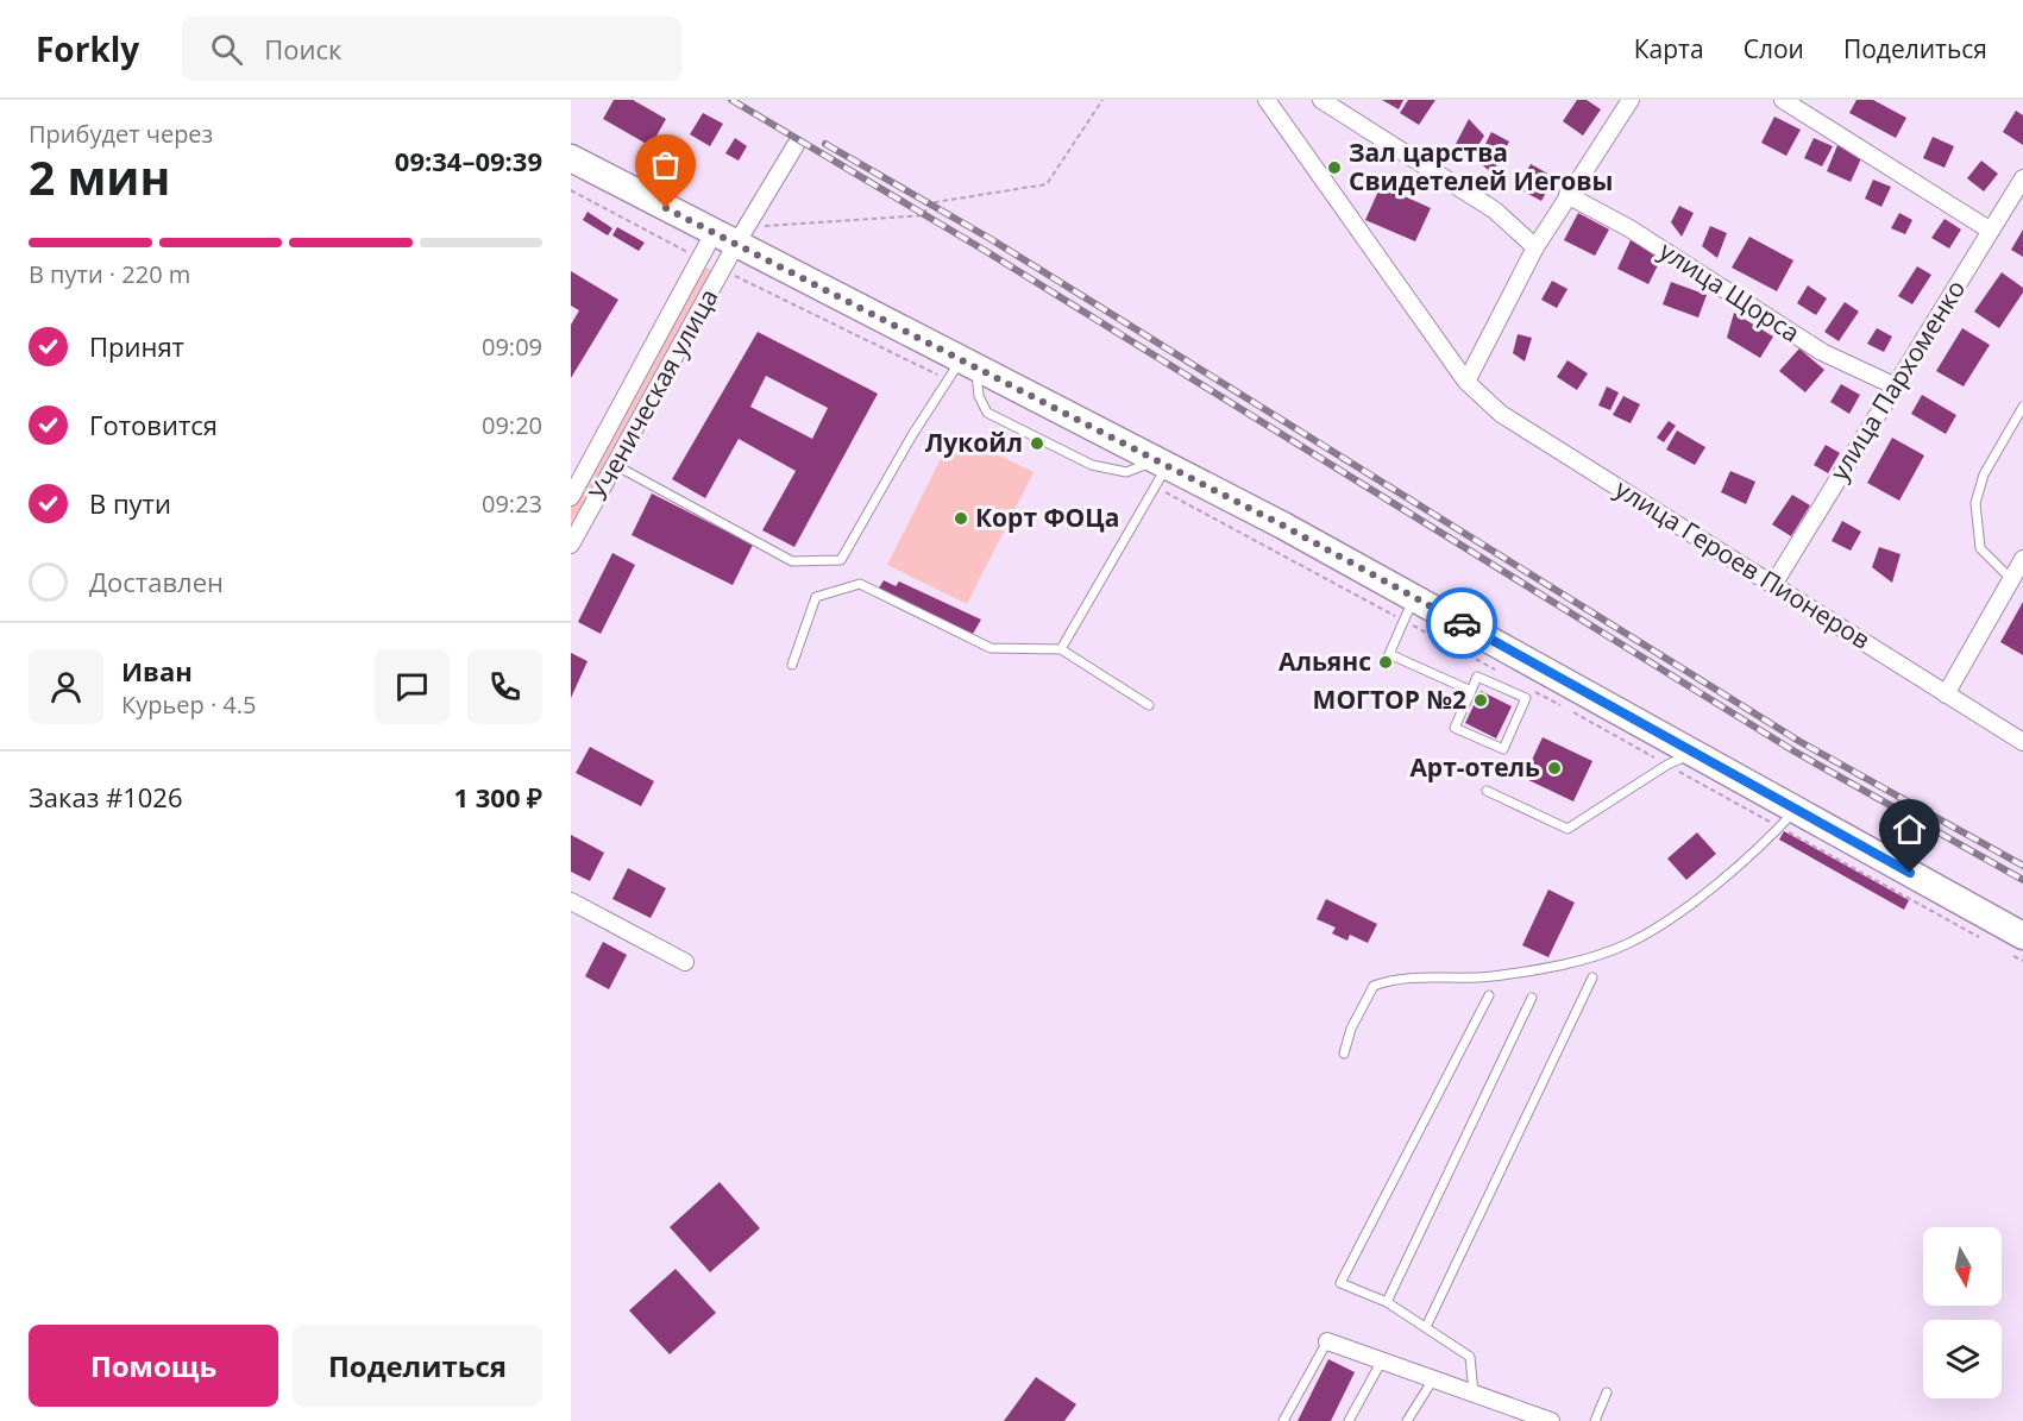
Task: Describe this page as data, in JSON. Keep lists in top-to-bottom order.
{
  "streets": {
    "street": [
      "улица Щорса",
      "улица Пархоменко",
      "Ученическая улица",
      "улица Героев Пионеров"
    ]
  },
  "crossings": [
    ["улица Щорса", "улица Пархоменко"],
    ["улица Пархоменко", "улица Героев Пионеров"]
  ],
  "places": [
    "Зал царства Свидетелей Иеговы",
    "Лукойл",
    "Корт ФОЦа",
    "Альянс",
    "МОГТОР №2",
    "Арт-отель"
  ],
  "north": "bottom",
  "page": {
    "header": "Forkly",
    "search": "Поиск",
    "nav": ["Карта", "Слои", "Поделиться"],
    "heading": ["2 мин", "Прибудет через", "09:34–09:39"],
    "panel": [
      "Иван",
      "Курьер · 4.5",
      "Заказ #1026",
      "1 300 ₽"
    ],
    "bar": "В пути · 220 m",
    "list": [
      ["Принят", "09:09"],
      ["Готовится", "09:20"],
      ["В пути", "09:23"],
      "Доставлен"
    ],
    "buttons": ["Помощь", "Поделиться"]
  }
}
